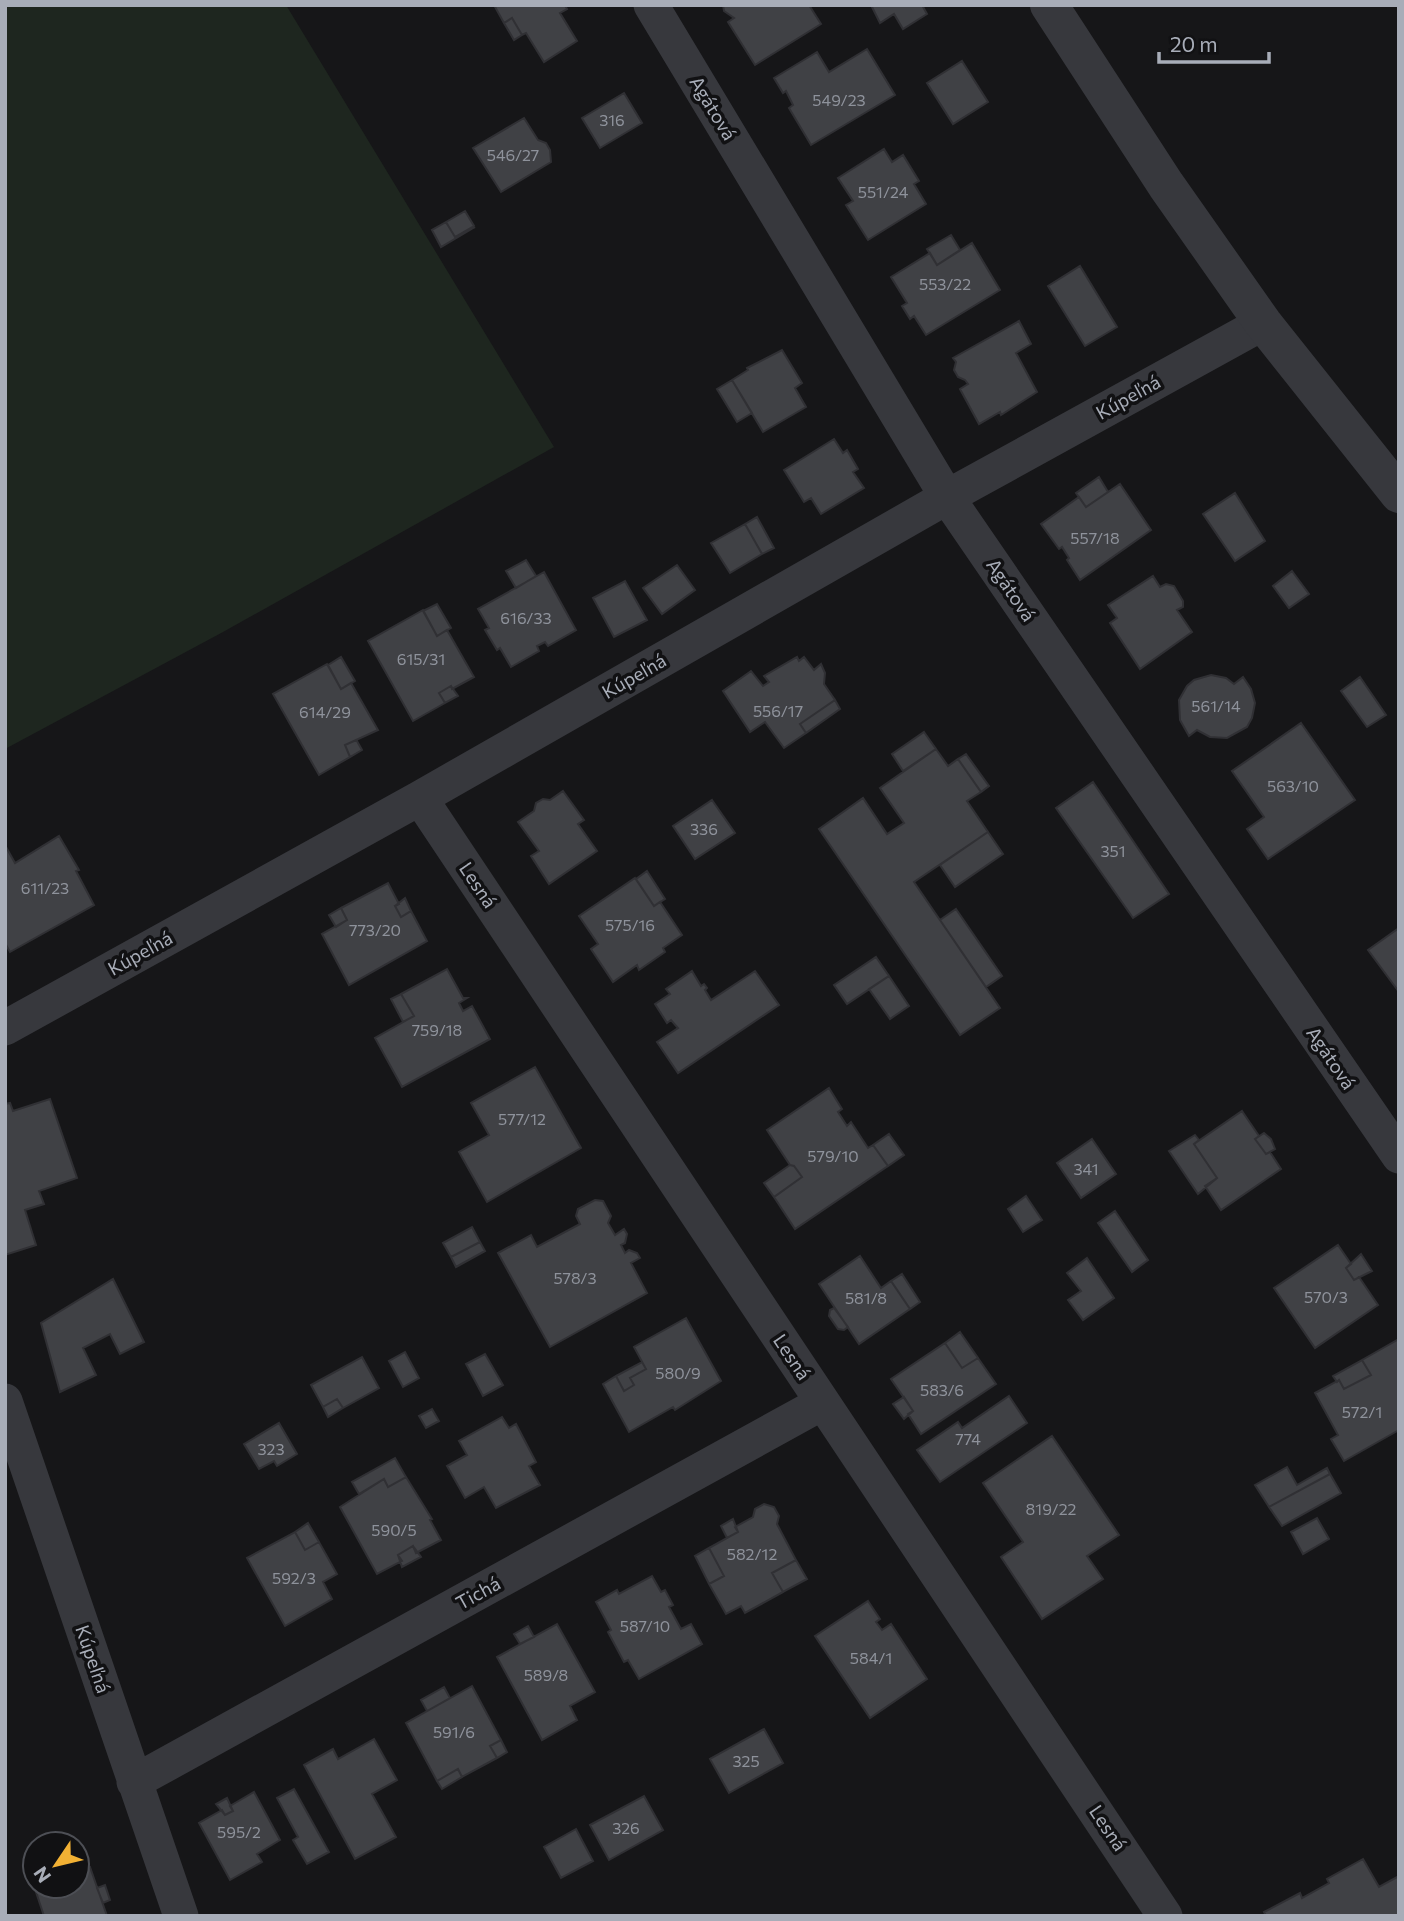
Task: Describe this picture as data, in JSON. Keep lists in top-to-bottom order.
{
  "streets": {
    "street": [
      "Agátová",
      "Kúpeľná",
      "Lesná",
      "Tichá"
    ]
  },
  "crossings": [
    ["Agátová", "Kúpeľná"],
    ["Kúpeľná", "Lesná"],
    ["Kúpeľná", "Tichá"],
    ["Lesná", "Tichá"]
  ],
  "house_numbers": [
    "549/23",
    "316",
    "546/27",
    "551/24",
    "553/22",
    "557/18",
    "616/33",
    "615/31",
    "561/14",
    "556/17",
    "614/29",
    "563/10",
    "336",
    "351",
    "611/23",
    "575/16",
    "773/20",
    "759/18",
    "577/12",
    "579/10",
    "341",
    "578/3",
    "570/3",
    "581/8",
    "580/9",
    "583/6",
    "572/1",
    "774",
    "323",
    "819/22",
    "590/5",
    "582/12",
    "592/3",
    "587/10",
    "584/1",
    "589/8",
    "591/6",
    "325",
    "326",
    "595/2"
  ],
  "scale_bar": "20 m",
  "north": "bottom left"
}
